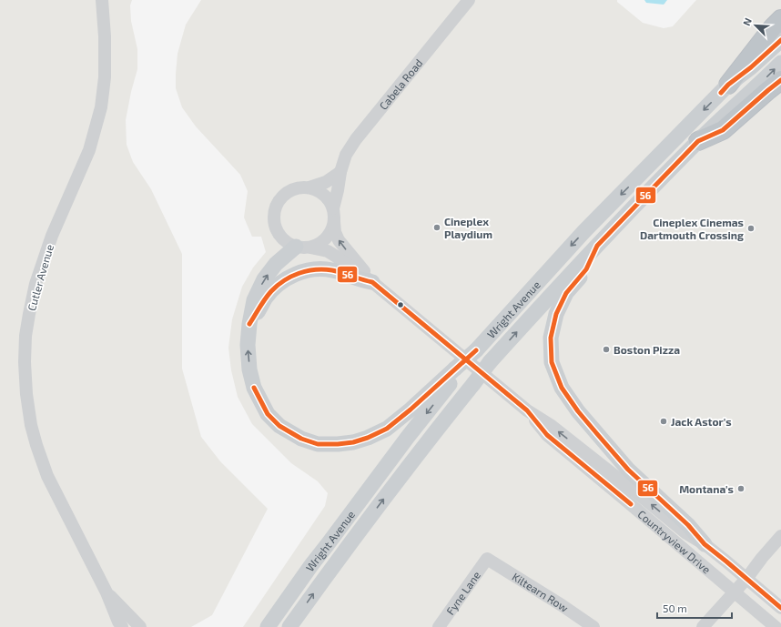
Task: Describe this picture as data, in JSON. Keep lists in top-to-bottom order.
{
  "streets": {
    "main road": ["Wright Avenue"],
    "street": [
      "Cabela Road",
      "Cutler Avenue",
      "Countryview Drive",
      "Fyne Lane",
      "Kiltearn Row"
    ]
  },
  "crossings": [
    ["Cabela Road", "Countryview Drive"],
    ["Fyne Lane", "Kiltearn Row"]
  ],
  "places": [
    "Cineplex Playdium",
    "Cineplex Cinemas Dartmouth Crossing",
    "Boston Pizza",
    "Jack Astor's",
    "Montana's"
  ],
  "lines": ["transit line 56"],
  "scale_bar": "50 m",
  "north": "top left"
}
